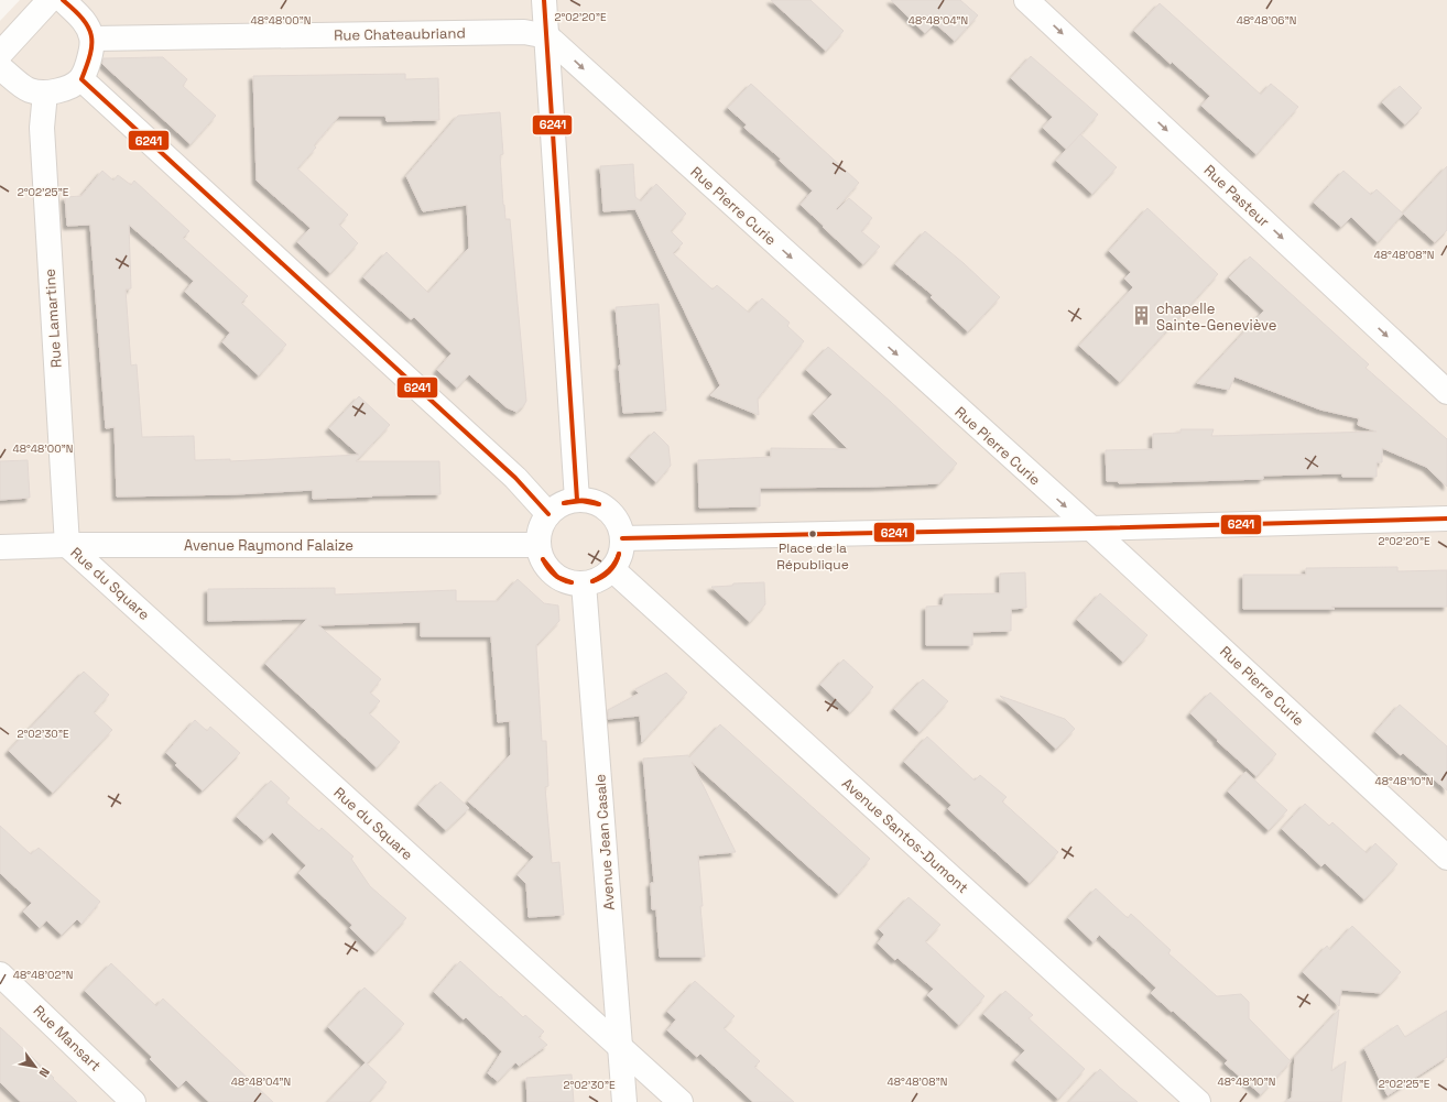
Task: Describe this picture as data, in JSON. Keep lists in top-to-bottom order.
{
  "streets": {
    "street": [
      "Rue Chateaubriand",
      "Rue Pasteur",
      "Rue Pierre Curie",
      "Rue Lamartine",
      "Avenue Raymond Falaize",
      "Rue du Square",
      "Avenue Santos-Dumont",
      "Avenue Jean Casale",
      "Rue Mansart"
    ]
  },
  "crossings": [
    ["Rue Chateaubriand", "Rue Pierre Curie"],
    ["Rue Lamartine", "Avenue Raymond Falaize"],
    ["Rue Lamartine", "Rue du Square"],
    ["Avenue Raymond Falaize", "Rue du Square"],
    ["Avenue Raymond Falaize", "Avenue Santos-Dumont"],
    ["Avenue Raymond Falaize", "Avenue Jean Casale"],
    ["Rue du Square", "Avenue Jean Casale"],
    ["Avenue Santos-Dumont", "Avenue Jean Casale"]
  ],
  "one_way": ["Rue Pasteur", "Rue Pierre Curie"],
  "places": {
    "building": ["chapelle Sainte-Geneviève"],
    "other": ["Place de la République"]
  },
  "lines": ["transit line 6241"],
  "north": "bottom right",
  "coordinates": [
    "2°02'20\"E",
    "48°48'00\"N",
    "48°48'04\"N",
    "48°48'06\"N",
    "2°02'25\"E",
    "48°48'08\"N",
    "2°02'30\"E",
    "48°48'10\"N",
    "48°48'02\"N"
  ]
}
